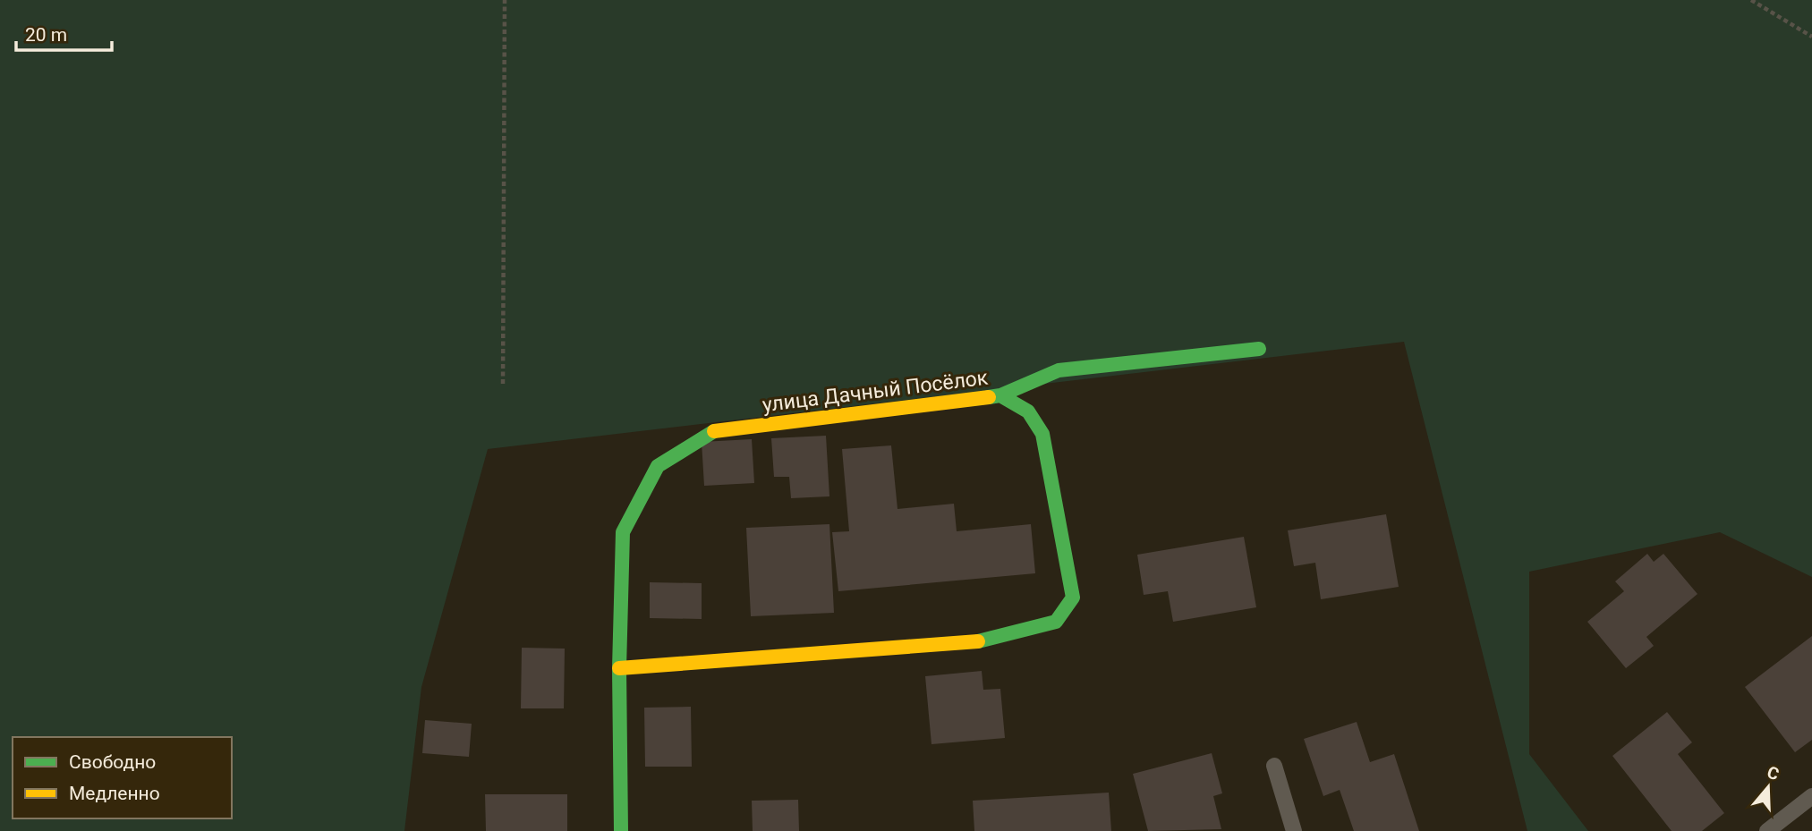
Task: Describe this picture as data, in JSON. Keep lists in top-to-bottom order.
{
  "streets": {
    "street": ["улица Дачный Посёлок"]
  },
  "legend": ["Свободно", "Медленно"],
  "scale_bar": "20 m",
  "north": "top"
}
